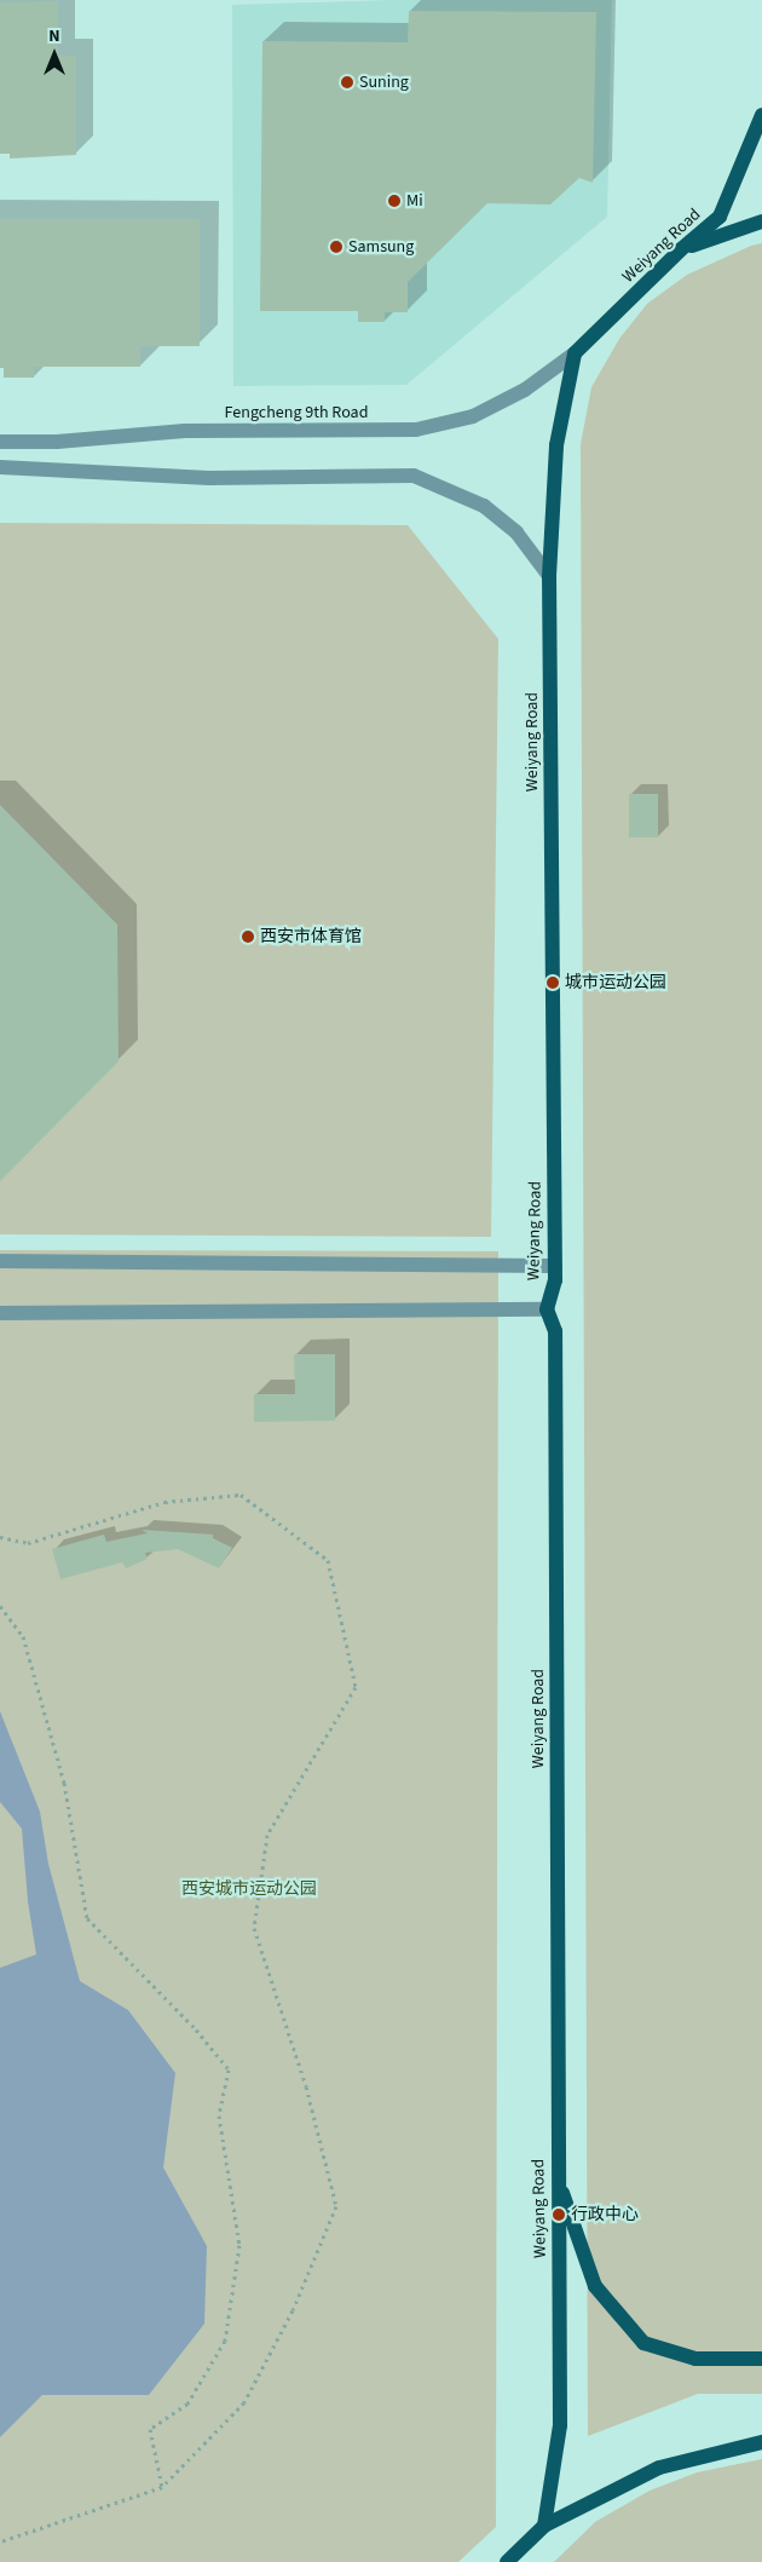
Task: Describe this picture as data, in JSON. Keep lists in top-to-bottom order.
{
  "streets": {
    "main road": ["Weiyang Road"],
    "street": ["Fengcheng 9th Road"]
  },
  "crossings": [
    ["Weiyang Road", "Fengcheng 9th Road"]
  ],
  "parks": ["西安城市运动公园"],
  "places": [
    "Suning",
    "Mi",
    "Samsung",
    "西安市体育馆",
    "城市运动公园",
    "行政中心"
  ],
  "north": "top"
}
